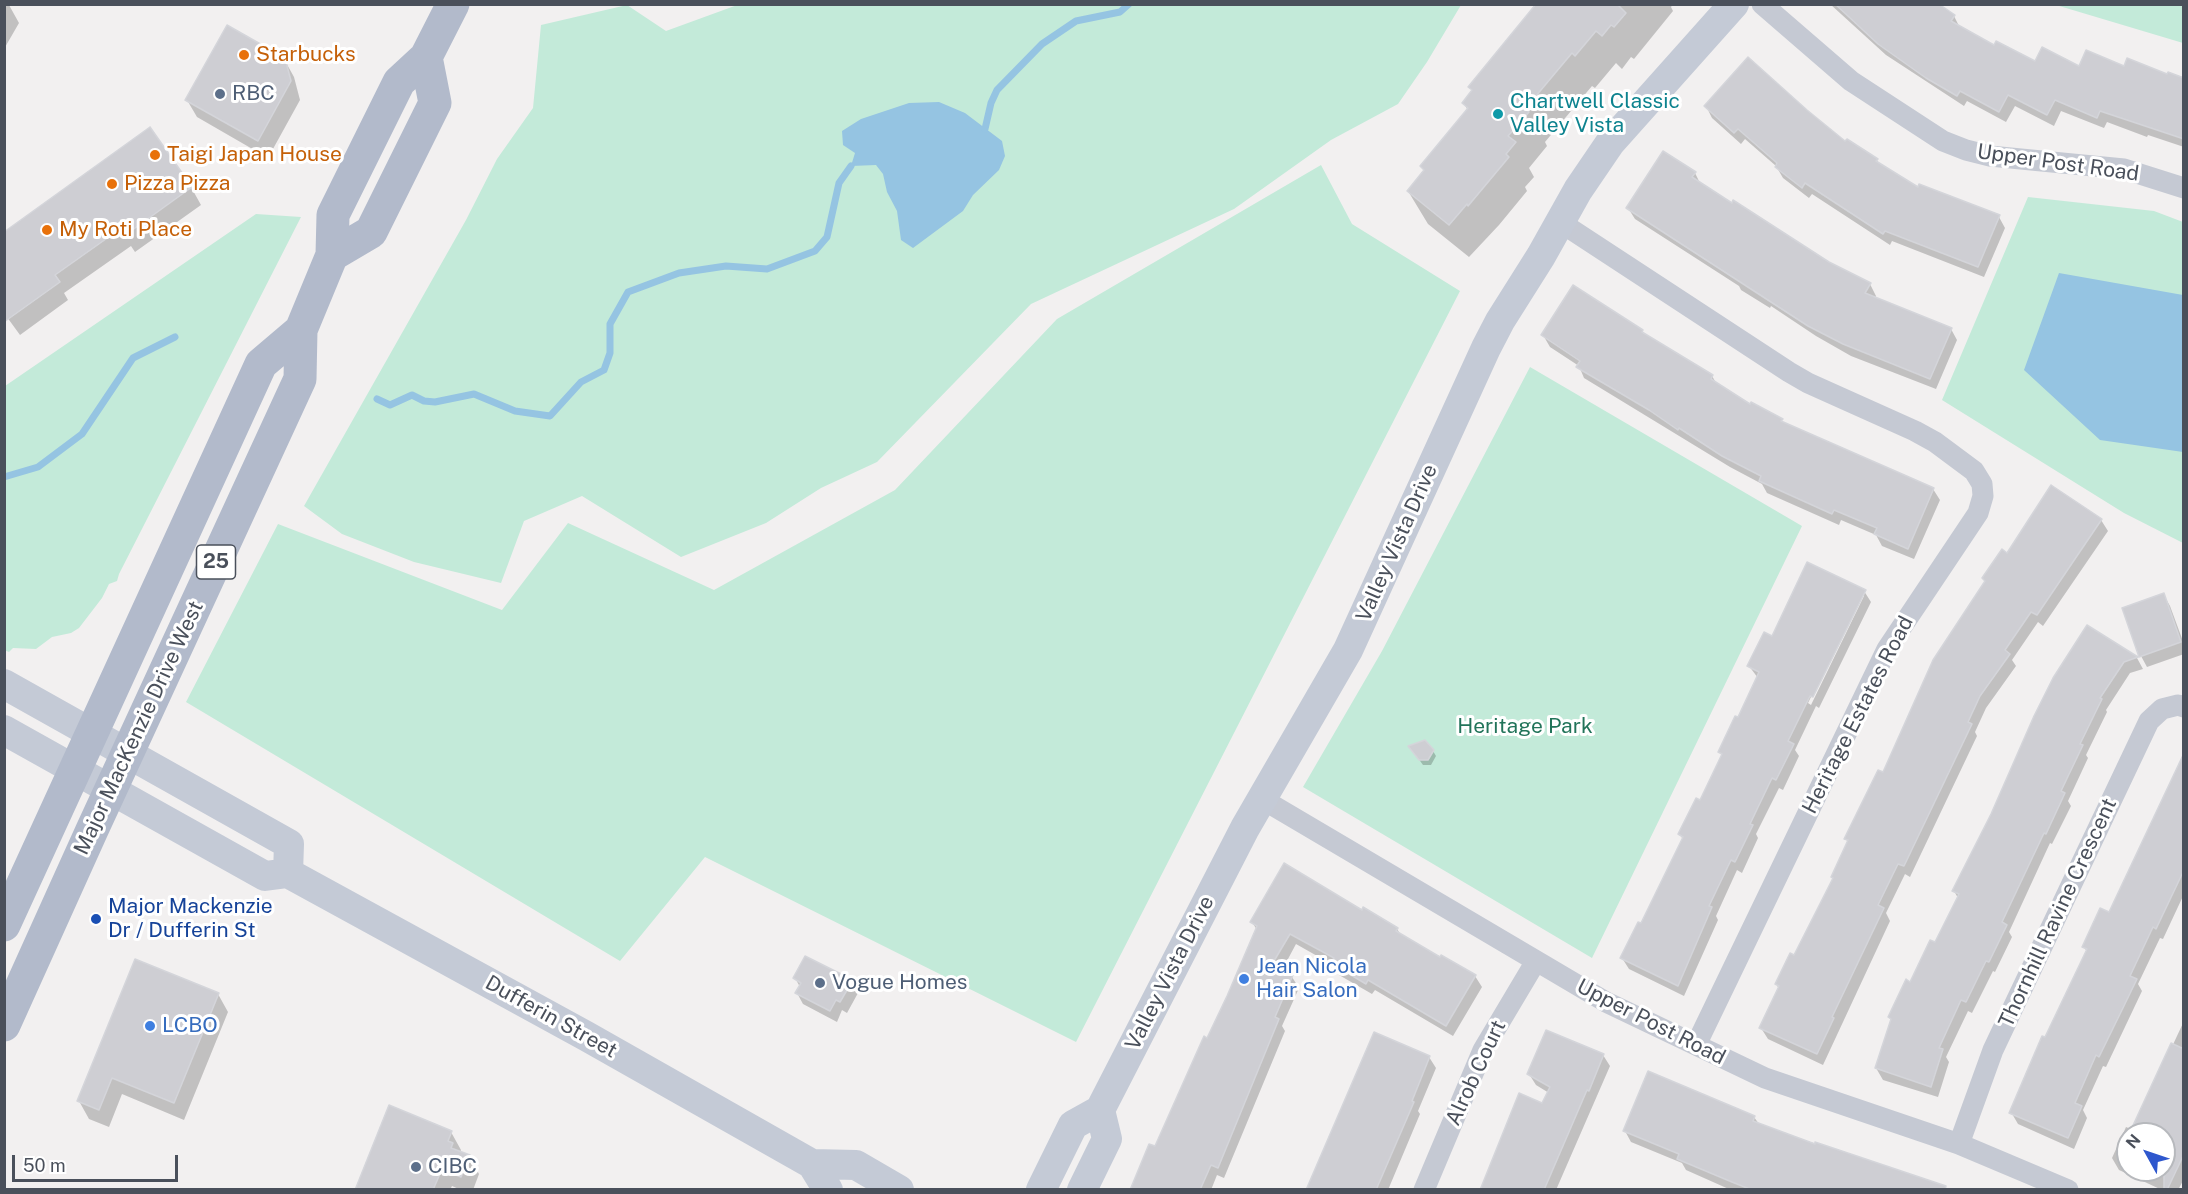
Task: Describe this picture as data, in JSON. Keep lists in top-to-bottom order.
{
  "streets": {
    "main road": ["25", "Major MacKenzie Drive West"],
    "street": [
      "Upper Post Road",
      "Valley Vista Drive",
      "Heritage Estates Road",
      "Thornhill Ravine Crescent",
      "Dufferin Street",
      "Alrob Court"
    ]
  },
  "crossings": [
    ["Upper Post Road", "Valley Vista Drive"],
    ["Upper Post Road", "Heritage Estates Road"],
    ["Upper Post Road", "Thornhill Ravine Crescent"],
    ["Upper Post Road", "Alrob Court"],
    ["Valley Vista Drive", "Heritage Estates Road"],
    ["Major MacKenzie Drive West", "Dufferin Street"]
  ],
  "parks": ["Heritage Park"],
  "places": [
    "Starbucks",
    "RBC",
    "Chartwell Classic Valley Vista",
    "Taigi Japan House",
    "Pizza Pizza",
    "My Roti Place",
    "Major Mackenzie Dr / Dufferin St",
    "Jean Nicola Hair Salon",
    "Vogue Homes",
    "LCBO",
    "CIBC"
  ],
  "scale_bar": "50 m",
  "north": "top left"
}
